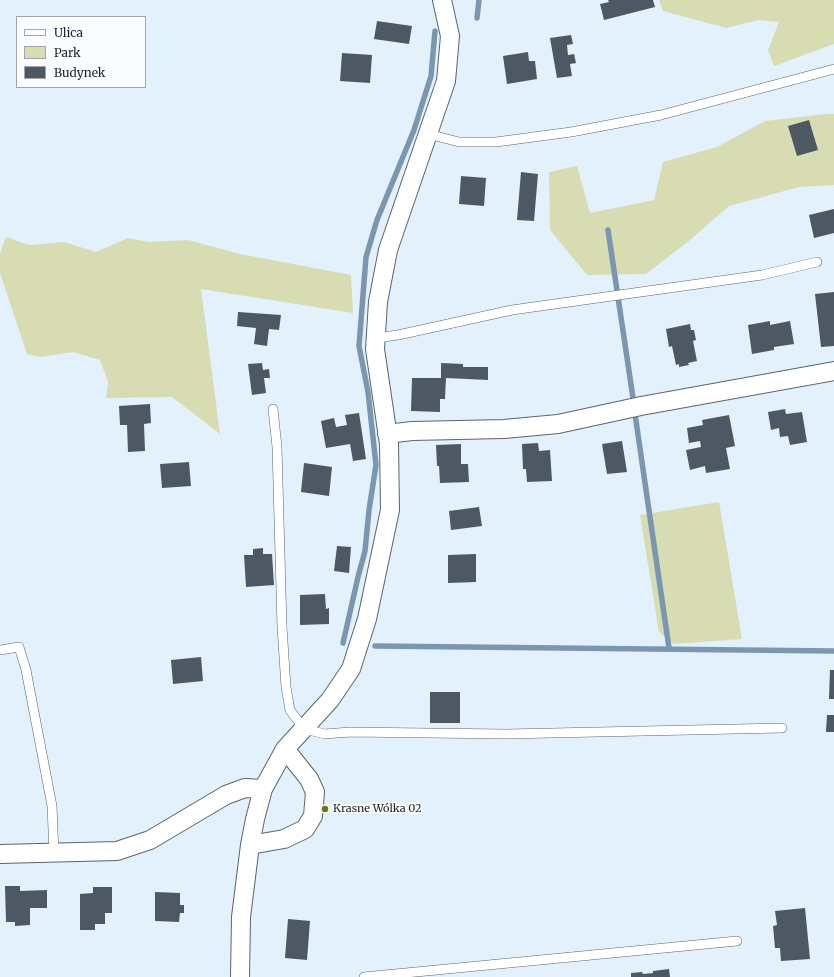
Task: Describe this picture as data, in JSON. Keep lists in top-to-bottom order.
{
  "places": ["Krasne Wólka 02"],
  "legend": ["Ulica", "Park", "Budynek"]
}
